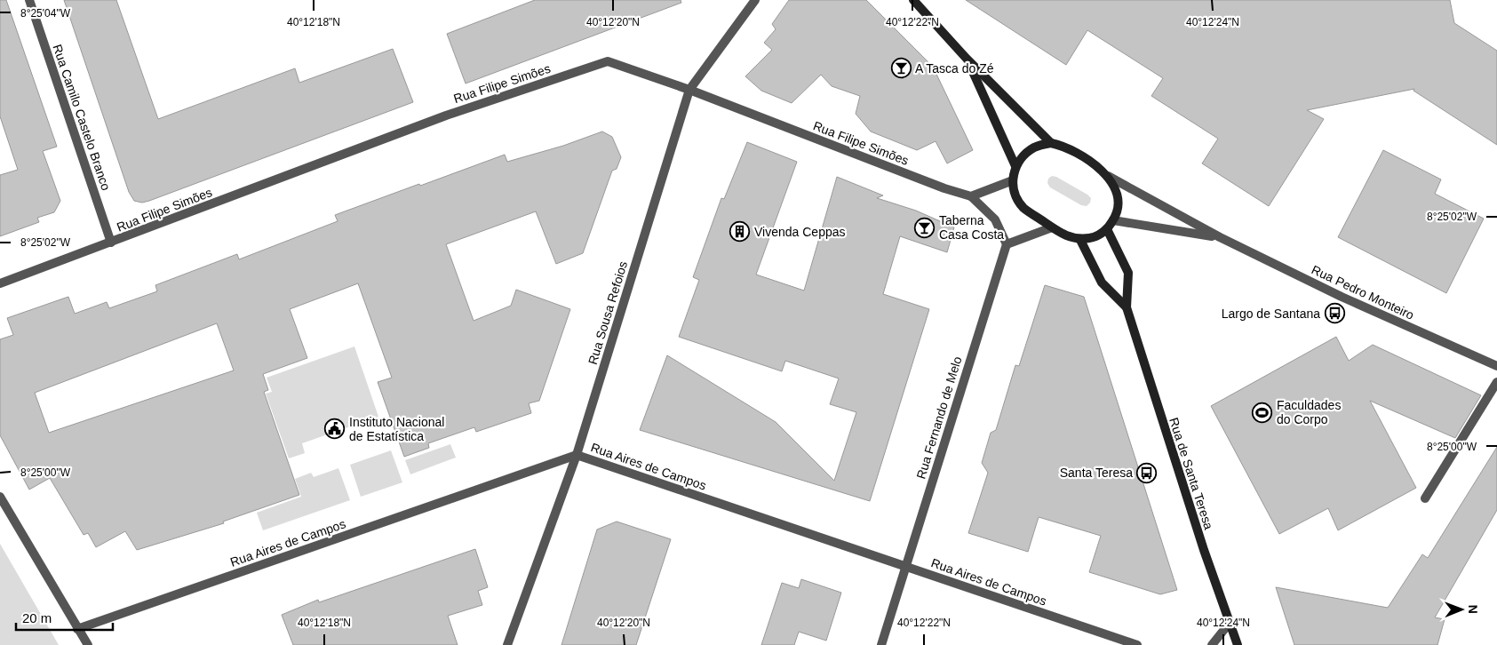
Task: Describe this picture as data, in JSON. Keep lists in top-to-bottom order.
{
  "streets": {
    "main road": ["Rua de Santa Teresa"],
    "street": [
      "Rua Filipe Simões",
      "Rua Camilo Castelo Branco",
      "Rua Pedro Monteiro",
      "Rua Sousa Refoios",
      "Rua Fernando de Melo",
      "Rua Aires de Campos"
    ]
  },
  "crossings": [
    ["Rua Filipe Simões", "Rua Camilo Castelo Branco"],
    ["Rua Filipe Simões", "Rua Sousa Refoios"],
    ["Rua Sousa Refoios", "Rua Aires de Campos"],
    ["Rua Fernando de Melo", "Rua Aires de Campos"]
  ],
  "places": {
    "bar": ["A Tasca do Zé", "Taberna Casa Costa"],
    "building": ["Vivenda Ceppas"],
    "bus stop": ["Largo de Santana", "Santa Teresa"],
    "sports": ["Faculdades do Corpo"],
    "public building": ["Instituto Nacional de Estatística"]
  },
  "scale_bar": "20 m",
  "north": "right",
  "coordinates": [
    "8°25'04\"W",
    "40°12'18\"N",
    "40°12'20\"N",
    "40°12'22\"N",
    "40°12'24\"N",
    "8°25'02\"W",
    "8°25'00\"W"
  ]
}
